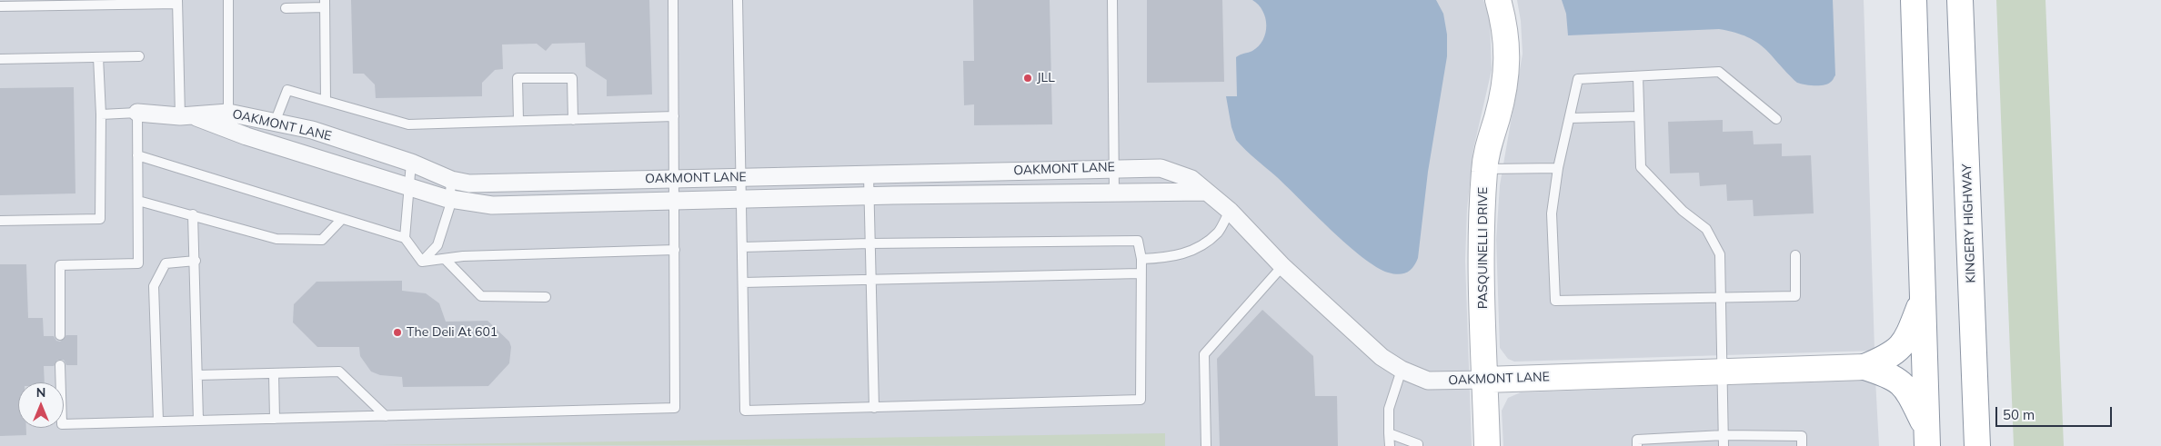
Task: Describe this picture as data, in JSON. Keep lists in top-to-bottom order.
{
  "streets": {
    "main road": ["OAKMONT LANE", "KINGERY HIGHWAY", "PASQUINELLI DRIVE"]
  },
  "crossings": [
    ["OAKMONT LANE", "PASQUINELLI DRIVE"]
  ],
  "places": ["JLL", "The Deli At 601"],
  "scale_bar": "50 m",
  "north": "top"
}
